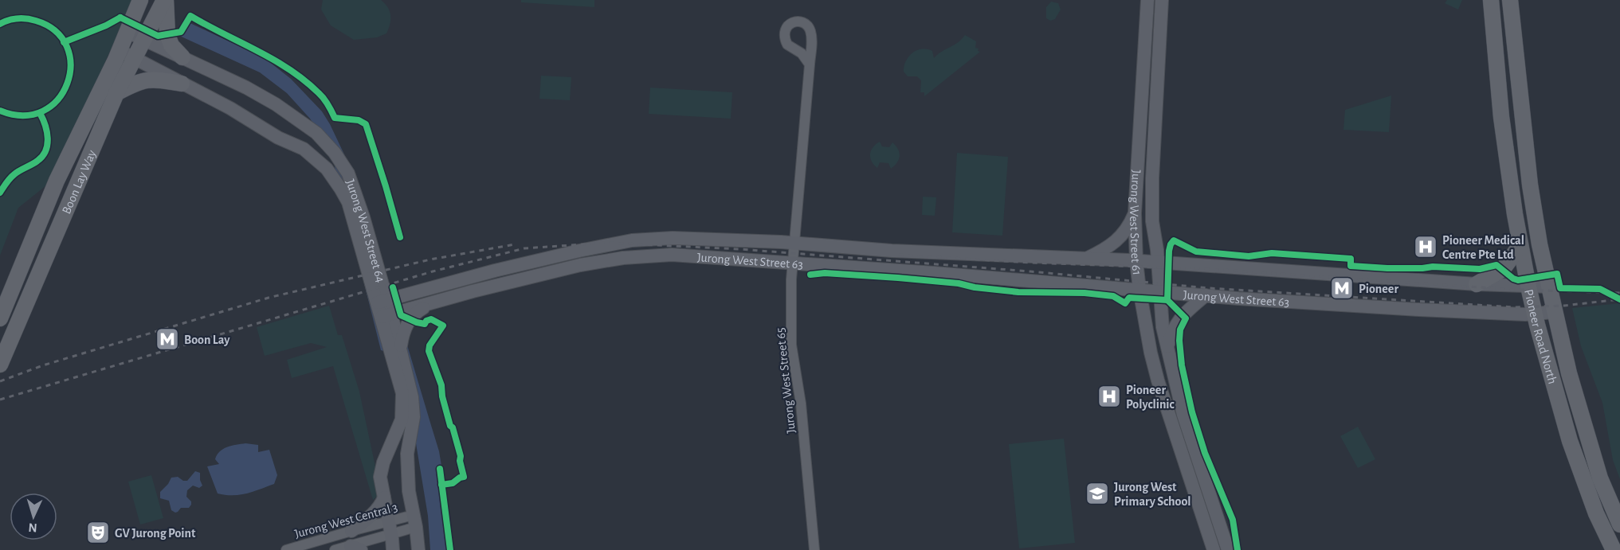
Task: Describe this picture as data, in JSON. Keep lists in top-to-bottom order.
{
  "streets": {
    "main road": ["Boon Lay Way", "Pioneer Road North"],
    "street": [
      "Jurong West Street 61",
      "Jurong West Street 64",
      "Jurong West Street 63",
      "Jurong West Street 65",
      "Jurong West Central 3"
    ]
  },
  "crossings": [
    ["Boon Lay Way", "Jurong West Street 64"],
    ["Jurong West Street 61", "Jurong West Street 63"],
    ["Jurong West Street 64", "Jurong West Street 63"],
    ["Jurong West Street 64", "Jurong West Central 3"],
    ["Jurong West Street 63", "Pioneer Road North"],
    ["Jurong West Street 63", "Jurong West Street 65"]
  ],
  "places": {
    "hospital": ["Pioneer Medical Centre Pte Ltd", "Pioneer Polyclinic"],
    "metro station": ["Pioneer", "Boon Lay"],
    "school or university": ["Jurong West Primary School"],
    "theatre": ["GV Jurong Point"]
  },
  "north": "bottom"
}
